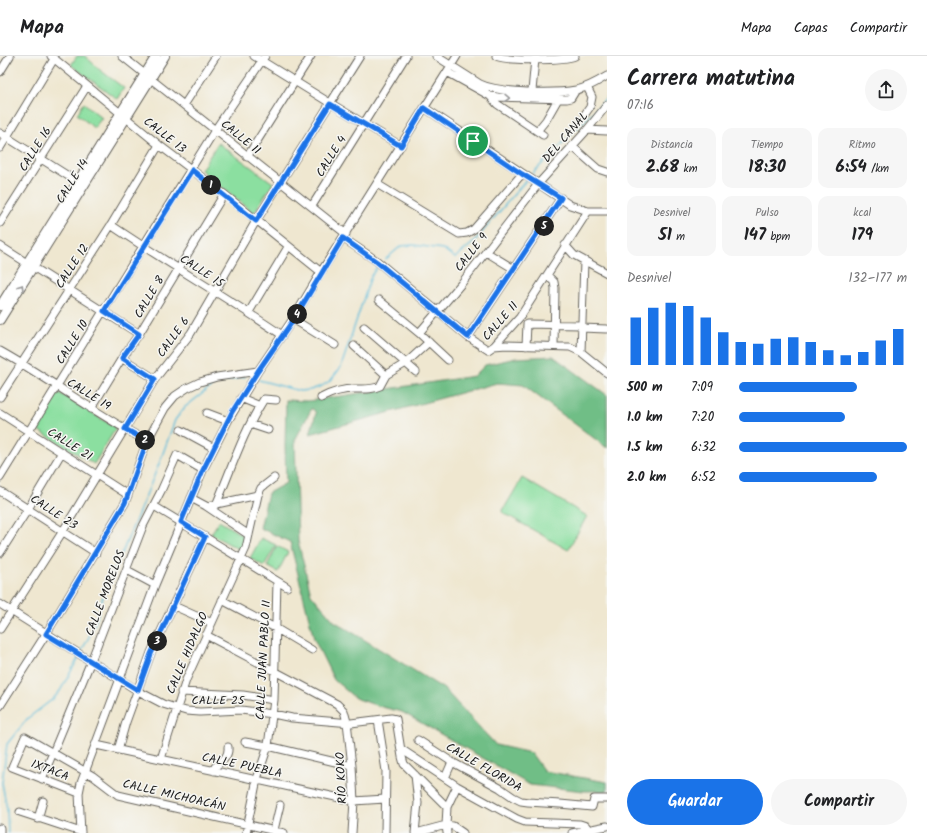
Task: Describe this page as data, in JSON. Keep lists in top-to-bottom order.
{
  "streets": {
    "main road": ["CALLE 14"],
    "street": [
      "CALLE 13",
      "CALLE 11",
      "DEL CANAL",
      "CALLE 16",
      "CALLE 4",
      "CALLE 9",
      "CALLE 12",
      "CALLE 15",
      "CALLE 8",
      "CALLE 6",
      "CALLE 10",
      "CALLE 19",
      "CALLE 21",
      "CALLE 23",
      "CALLE MORELOS",
      "CALLE HIDALGO",
      "CALLE JUAN PABLO II",
      "CALLE 25",
      "CALLE PUEBLA",
      "CALLE FLORIDA",
      "IXTACA",
      "RÍO KOKO",
      "CALLE MICHOACÁN"
    ]
  },
  "crossings": [
    ["CALLE 13", "CALLE 16"],
    ["CALLE 13", "CALLE 14"],
    ["CALLE 13", "CALLE 12"],
    ["CALLE 13", "CALLE 8"],
    ["CALLE 13", "CALLE 6"],
    ["CALLE 13", "CALLE 10"],
    ["CALLE 11", "CALLE 4"],
    ["CALLE 11", "CALLE 14"],
    ["CALLE 11", "CALLE 9"],
    ["CALLE 11", "CALLE 6"],
    ["CALLE 11", "CALLE 10"],
    ["DEL CANAL", "CALLE 9"],
    ["CALLE 12", "CALLE 15"],
    ["CALLE 12", "CALLE 19"],
    ["CALLE 15", "CALLE 8"],
    ["CALLE 15", "CALLE 6"],
    ["CALLE 15", "CALLE 10"],
    ["CALLE 8", "CALLE 19"],
    ["CALLE 6", "CALLE 19"],
    ["CALLE 6", "CALLE 21"],
    ["CALLE 6", "CALLE 23"],
    ["CALLE 6", "CALLE 25"],
    ["CALLE 10", "CALLE 19"],
    ["CALLE 10", "CALLE 21"],
    ["CALLE MORELOS", "CALLE 25"],
    ["CALLE MORELOS", "IXTACA"],
    ["CALLE MORELOS", "CALLE MICHOACÁN"],
    ["CALLE HIDALGO", "CALLE 25"],
    ["CALLE HIDALGO", "CALLE PUEBLA"],
    ["CALLE JUAN PABLO II", "CALLE 25"],
    ["CALLE JUAN PABLO II", "CALLE PUEBLA"],
    ["CALLE JUAN PABLO II", "CALLE MICHOACÁN"],
    ["CALLE 25", "RÍO KOKO"],
    ["CALLE PUEBLA", "RÍO KOKO"],
    ["IXTACA", "CALLE MICHOACÁN"]
  ],
  "page": {
    "header": "Mapa",
    "nav": ["Mapa", "Capas", "Compartir"],
    "heading": ["Carrera matutina", "07:16"],
    "stats": [
      ["Distancia", "2.68 km"],
      ["Tiempo", "18:30"],
      ["Ritmo", "6:54 /km"],
      ["Desnivel", "51 m"],
      ["Pulso", "147 bpm"],
      ["kcal", "179"]
    ],
    "pins": [
      "1",
      "5",
      "4",
      "2",
      "3"
    ],
    "chart": ["Desnivel", "132–177 m"],
    "list": [
      {
        "name": "500 m",
        "note": "7:09"
      },
      {
        "name": "1.0 km",
        "note": "7:20"
      },
      {
        "name": "1.5 km",
        "note": "6:32"
      },
      {
        "name": "2.0 km",
        "note": "6:52"
      }
    ],
    "buttons": ["Guardar", "Compartir"]
  }
}
